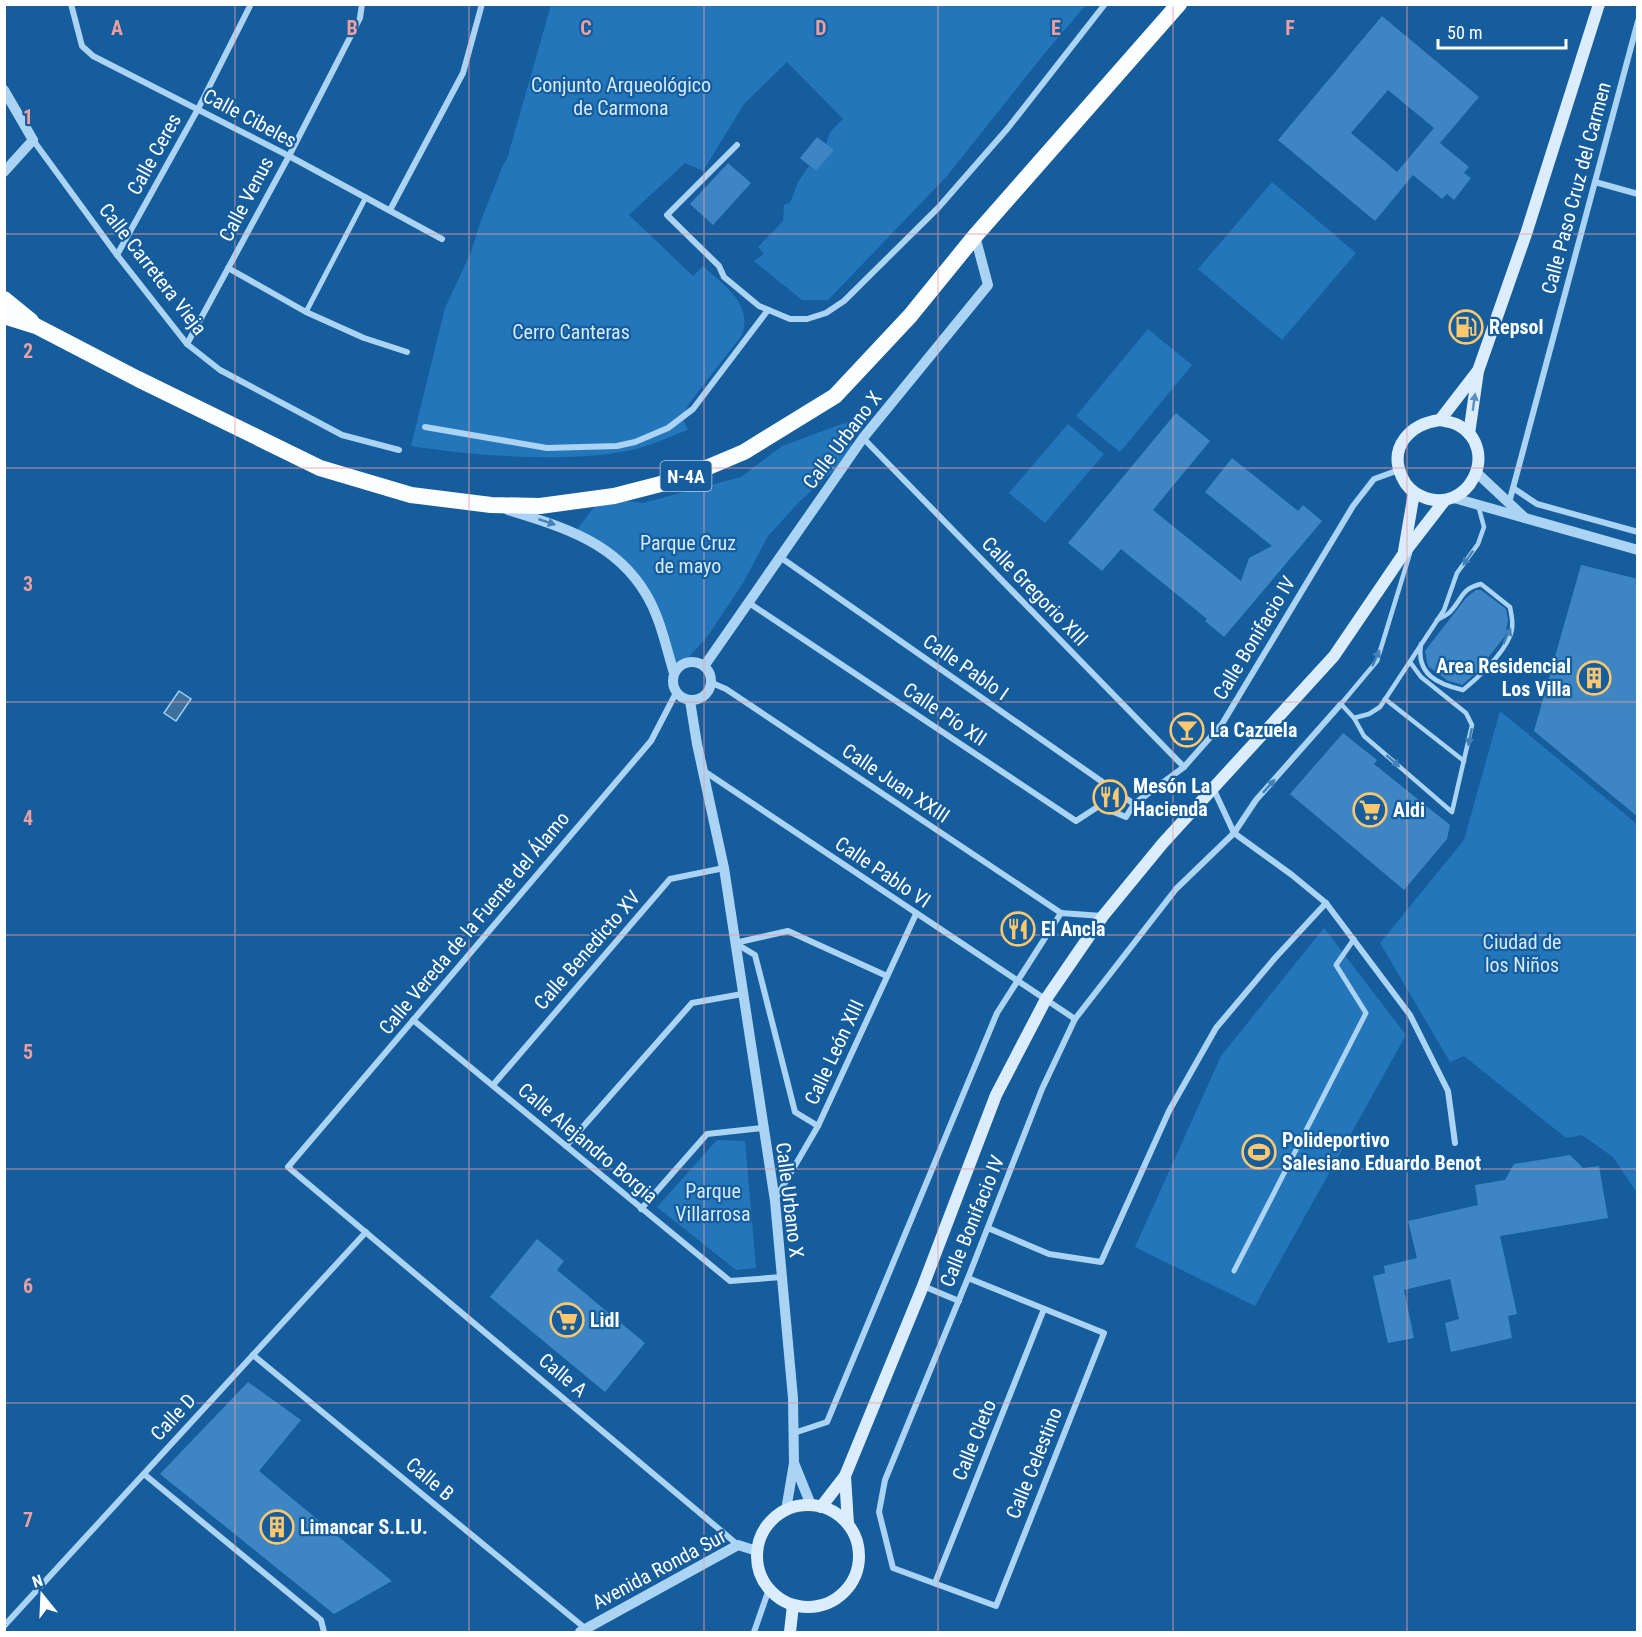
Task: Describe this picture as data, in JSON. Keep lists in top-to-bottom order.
{
  "streets": {
    "highway": ["N-4A"],
    "street": [
      "Calle Cibeles",
      "Calle Ceres",
      "Calle Paso Cruz del Carmen",
      "Calle Venus",
      "Calle Carretera Vieja",
      "Calle Urbano X",
      "Calle Gregorio XIII",
      "Calle Bonifacio IV",
      "Calle Pablo I",
      "Calle Pío XII",
      "Calle Juan XXIII",
      "Calle Pablo VI",
      "Calle Vereda de la Fuente del Álamo",
      "Calle Benedicto XV",
      "Calle León XIII",
      "Calle Alejandro Borgia",
      "Calle A",
      "Calle D",
      "Calle Cleto",
      "Calle Celestino",
      "Calle B",
      "Avenida Ronda Sur"
    ]
  },
  "crossings": [
    ["Calle Cibeles", "Calle Ceres"],
    ["Calle Cibeles", "Calle Venus"],
    ["Calle Ceres", "Calle Carretera Vieja"],
    ["Calle Venus", "Calle Carretera Vieja"],
    ["Calle Urbano X", "N-4A"],
    ["Calle Urbano X", "Calle Gregorio XIII"],
    ["Calle Urbano X", "Calle Pablo I"],
    ["Calle Urbano X", "Calle Pío XII"],
    ["Calle Urbano X", "Calle Juan XXIII"],
    ["Calle Urbano X", "Calle Pablo VI"],
    ["Calle Urbano X", "Calle Vereda de la Fuente del Álamo"],
    ["Calle Urbano X", "Calle Benedicto XV"],
    ["Calle Urbano X", "Calle León XIII"],
    ["Calle Urbano X", "Calle Alejandro Borgia"],
    ["Calle Gregorio XIII", "Calle Bonifacio IV"],
    ["Calle Bonifacio IV", "Calle Pablo I"],
    ["Calle Bonifacio IV", "Calle Pío XII"],
    ["Calle Bonifacio IV", "Calle Pablo VI"],
    ["Calle Bonifacio IV", "Calle Cleto"],
    ["Calle Bonifacio IV", "Calle Celestino"],
    ["Calle Juan XXIII", "Calle Vereda de la Fuente del Álamo"],
    ["Calle Pablo VI", "Calle León XIII"],
    ["Calle Vereda de la Fuente del Álamo", "Calle Alejandro Borgia"],
    ["Calle Vereda de la Fuente del Álamo", "Calle A"],
    ["Calle Benedicto XV", "Calle Alejandro Borgia"],
    ["Calle A", "Calle D"],
    ["Calle A", "Avenida Ronda Sur"],
    ["Calle D", "Calle B"],
    ["Calle Cleto", "Calle Celestino"],
    ["Calle B", "Avenida Ronda Sur"]
  ],
  "parks": [
    "Conjunto Arqueológico de Carmona",
    "Cerro Canteras",
    "Parque Cruz de mayo",
    "Ciudad de los Niños",
    "Parque Villarrosa"
  ],
  "places": {
    "fuel station": ["Repsol"],
    "building": ["Area Residencial Los Villa", "Limancar S.L.U."],
    "bar": ["La Cazuela"],
    "restaurant": ["Mesón La Hacienda", "El Ancla"],
    "supermarket": ["Aldi", "Lidl"],
    "sports": ["Polideportivo Salesiano Eduardo Benot"]
  },
  "scale_bar": "50 m",
  "north": "top",
  "grid": {
    "columns": [
      "A",
      "B",
      "C",
      "D",
      "E",
      "F"
    ],
    "rows": [
      "1",
      "2",
      "3",
      "4",
      "5",
      "6",
      "7"
    ]
  }
}
